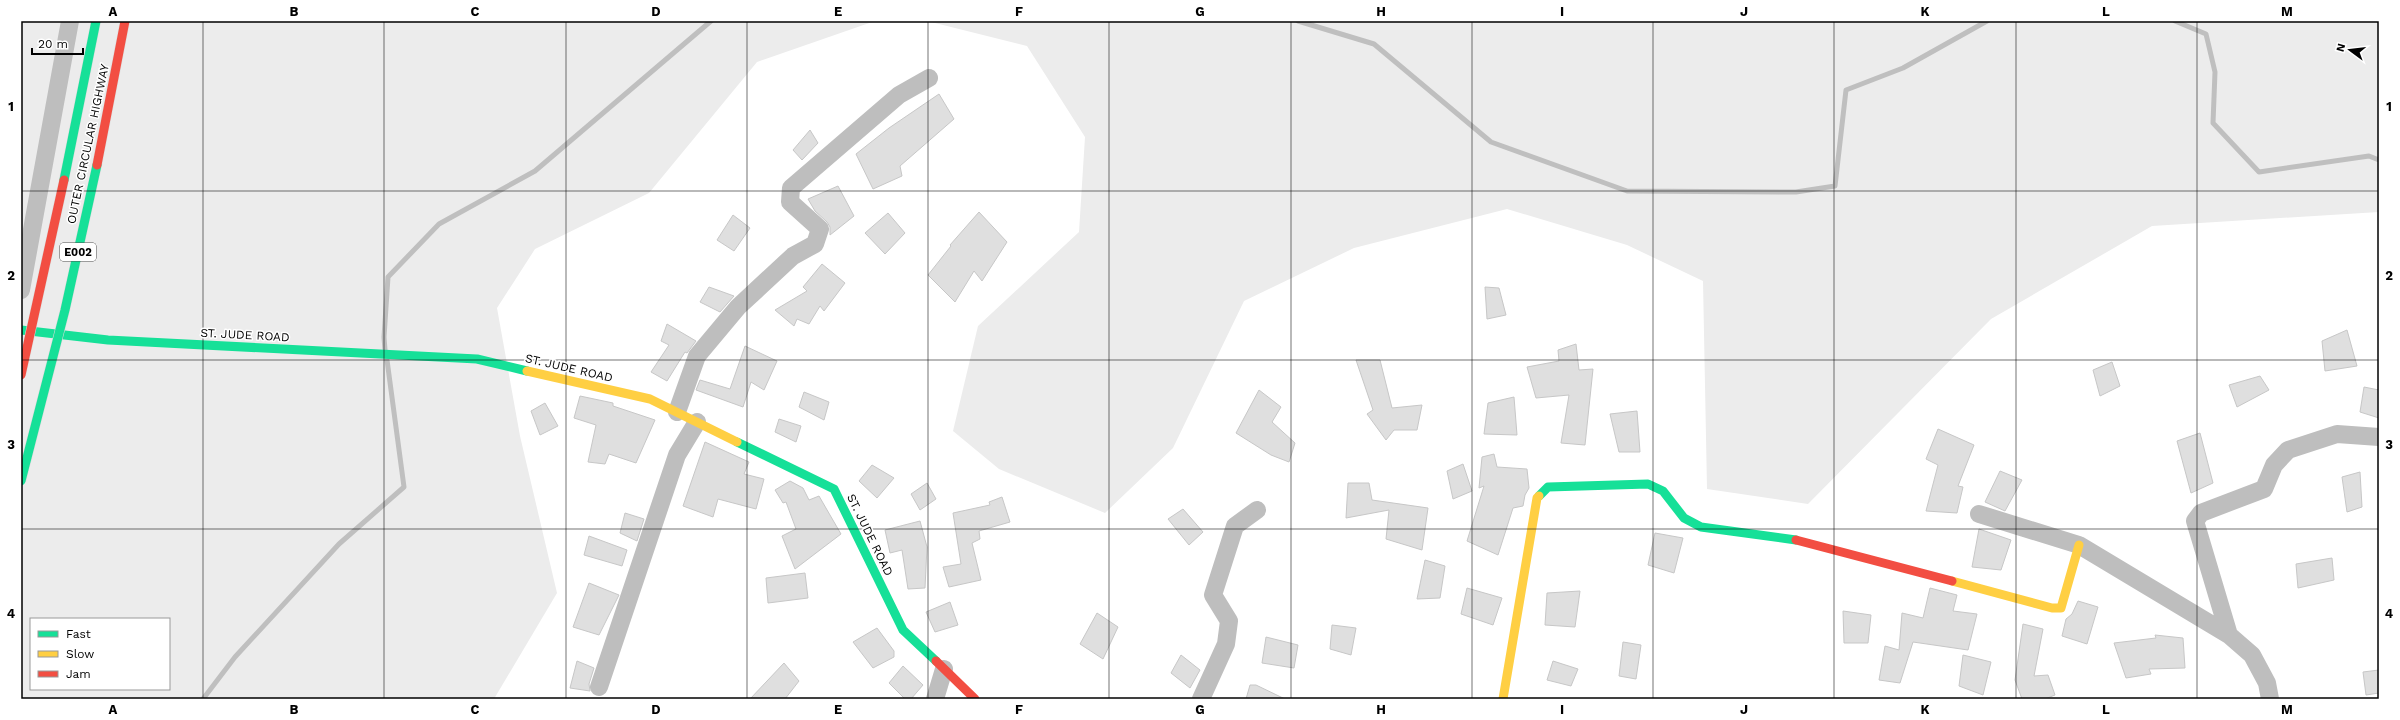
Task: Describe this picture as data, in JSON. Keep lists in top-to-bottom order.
{
  "streets": {
    "main road": ["OUTER CIRCULAR HIGHWAY", "E002", "ST. JUDE ROAD"]
  },
  "legend": ["Fast", "Slow", "Jam"],
  "scale_bar": "20 m",
  "north": "left",
  "grid": {
    "columns": [
      "A",
      "B",
      "C",
      "D",
      "E",
      "F",
      "G",
      "H",
      "I",
      "J",
      "K",
      "L",
      "M"
    ],
    "rows": [
      "1",
      "2",
      "3",
      "4"
    ]
  }
}
